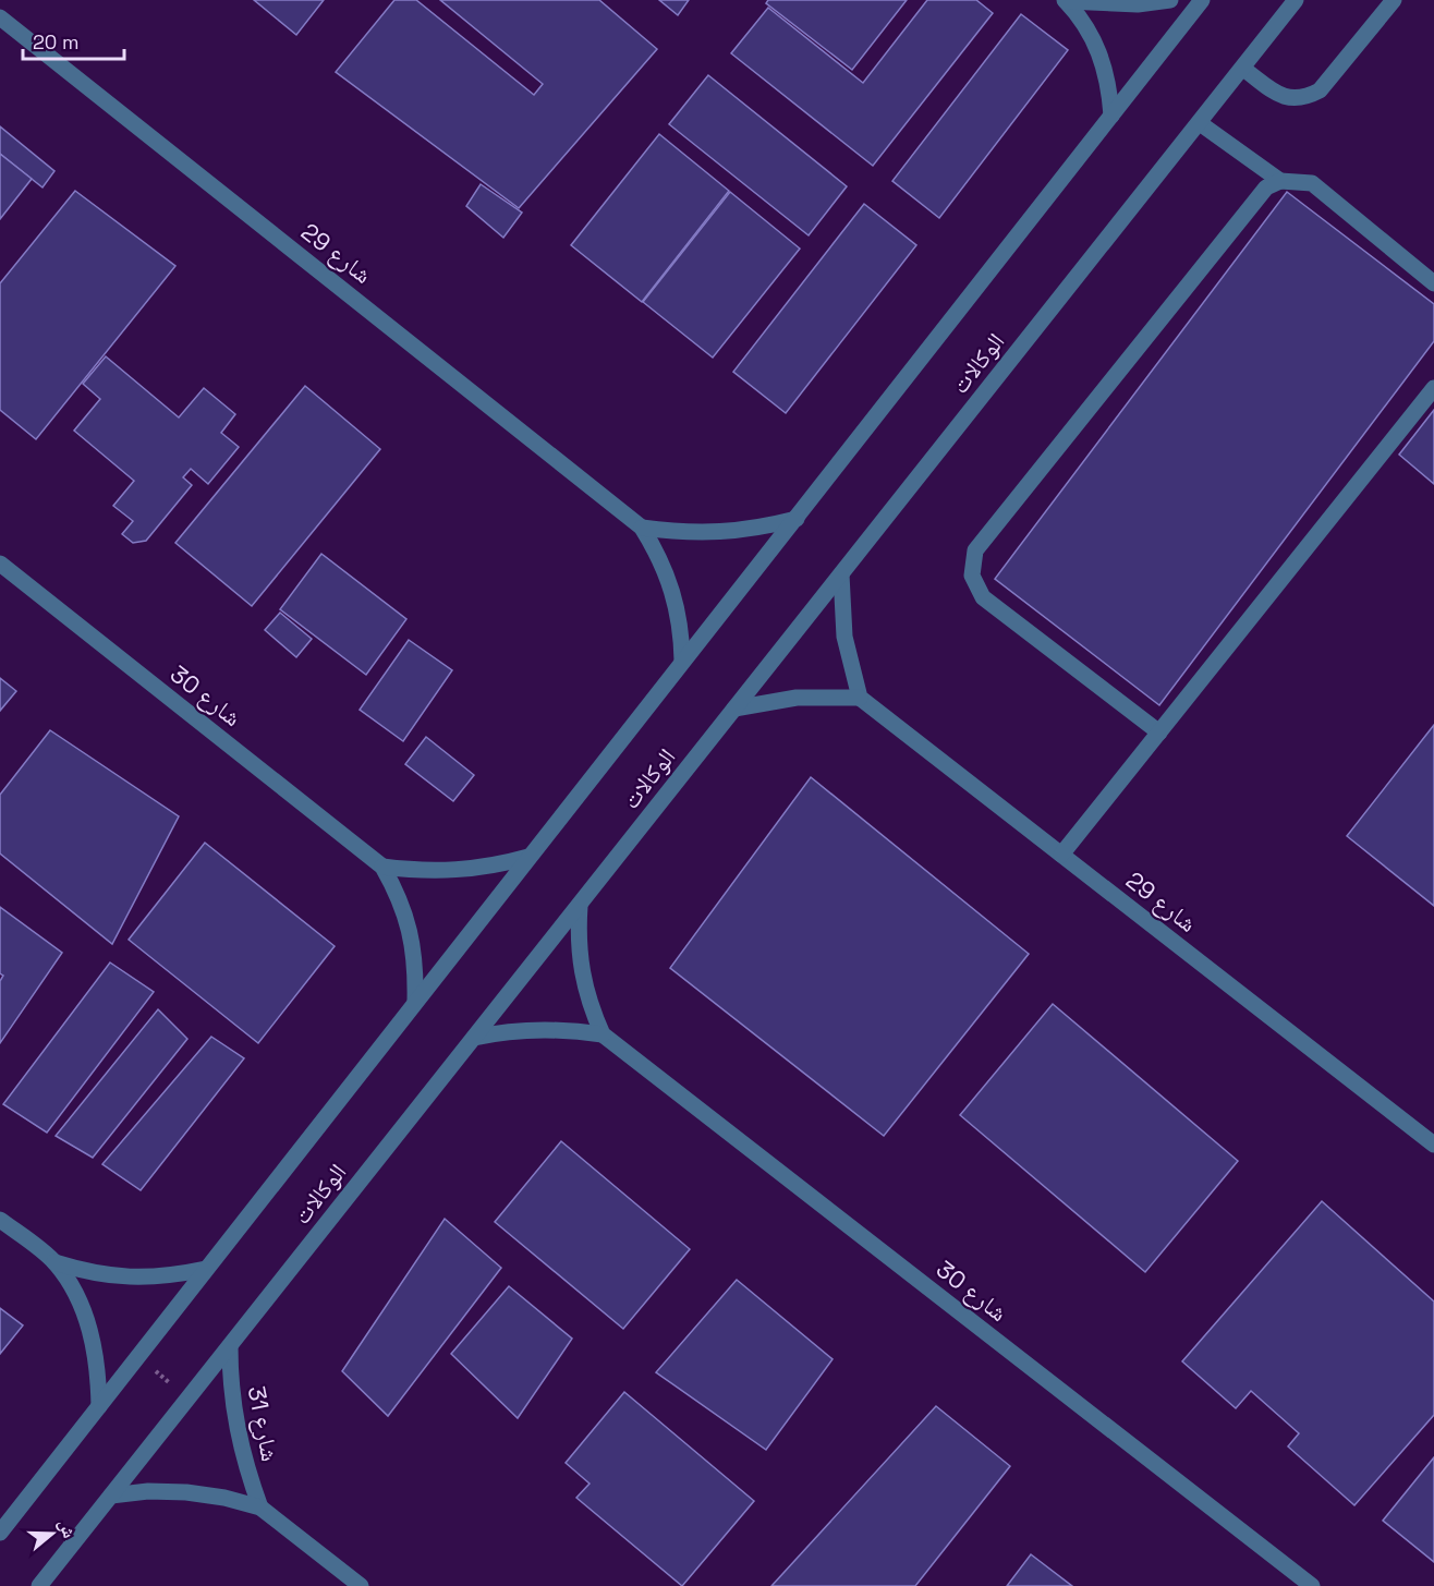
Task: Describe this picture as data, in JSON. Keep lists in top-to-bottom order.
{
  "streets": {
    "street": [
      "شارع 29",
      "الوكالات",
      "شارع 30",
      "شارع 31"
    ]
  },
  "crossings": [
    ["شارع 29", "الوكالات"],
    ["الوكالات", "شارع 30"],
    ["الوكالات", "شارع 31"]
  ],
  "scale_bar": "20 m",
  "north": "right"
}
